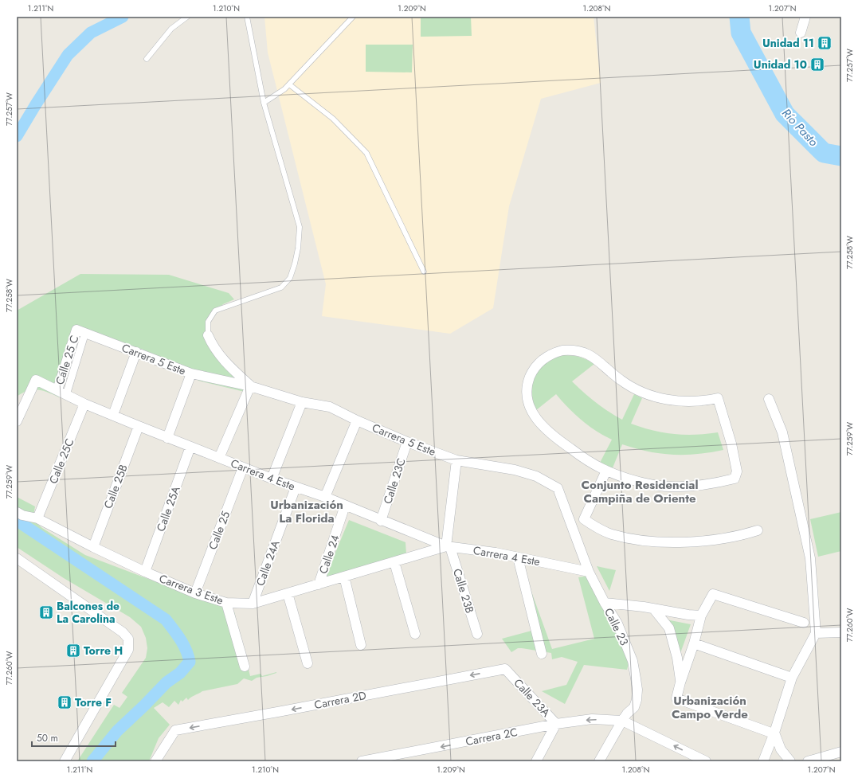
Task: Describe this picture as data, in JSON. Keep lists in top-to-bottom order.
{
  "streets": {
    "street": [
      "Carrera 5 Este",
      "Calle 25 C",
      "Calle 25C",
      "Carrera 4 Este",
      "Calle 23C",
      "Calle 25B",
      "Calle 25A",
      "Calle 25",
      "Calle 24",
      "Calle 24A",
      "Carrera 3 Este",
      "Calle 23B",
      "Calle 23",
      "Calle 23A",
      "Carrera 2D",
      "Carrera 2C"
    ]
  },
  "crossings": [
    ["Carrera 5 Este", "Calle 25 C"],
    ["Carrera 5 Este", "Calle 23C"],
    ["Carrera 5 Este", "Calle 23B"],
    ["Carrera 5 Este", "Calle 23"],
    ["Calle 25 C", "Carrera 4 Este"],
    ["Calle 25C", "Carrera 4 Este"],
    ["Calle 25C", "Carrera 3 Este"],
    ["Carrera 4 Este", "Calle 23C"],
    ["Carrera 4 Este", "Calle 25B"],
    ["Carrera 4 Este", "Calle 25A"],
    ["Carrera 4 Este", "Calle 25"],
    ["Carrera 4 Este", "Calle 24"],
    ["Carrera 4 Este", "Calle 24A"],
    ["Carrera 4 Este", "Carrera 3 Este"],
    ["Carrera 4 Este", "Calle 23B"],
    ["Carrera 4 Este", "Calle 23"],
    ["Calle 25B", "Carrera 3 Este"],
    ["Calle 25A", "Carrera 3 Este"],
    ["Calle 25", "Carrera 3 Este"],
    ["Calle 24", "Carrera 3 Este"],
    ["Calle 24A", "Carrera 3 Este"],
    ["Carrera 3 Este", "Calle 23B"],
    ["Calle 23", "Carrera 2C"],
    ["Calle 23A", "Carrera 2D"],
    ["Calle 23A", "Carrera 2C"]
  ],
  "one_way": ["Carrera 2D", "Carrera 2C"],
  "districts": ["Conjunto Residencial Campiña de Oriente", "Urbanización La Florida", "Urbanización Campo Verde"],
  "water": ["Río Pasto"],
  "places": {
    "building": [
      "Unidad 11",
      "Unidad 10",
      "Balcones de La Carolina",
      "Torre H",
      "Torre F"
    ]
  },
  "scale_bar": "50 m",
  "coordinates": [
    "1.211°N",
    "1.210°N",
    "1.209°N",
    "1.208°N",
    "1.207°N",
    "77.257°W",
    "77.258°W",
    "77.259°W",
    "77.260°W"
  ]
}
